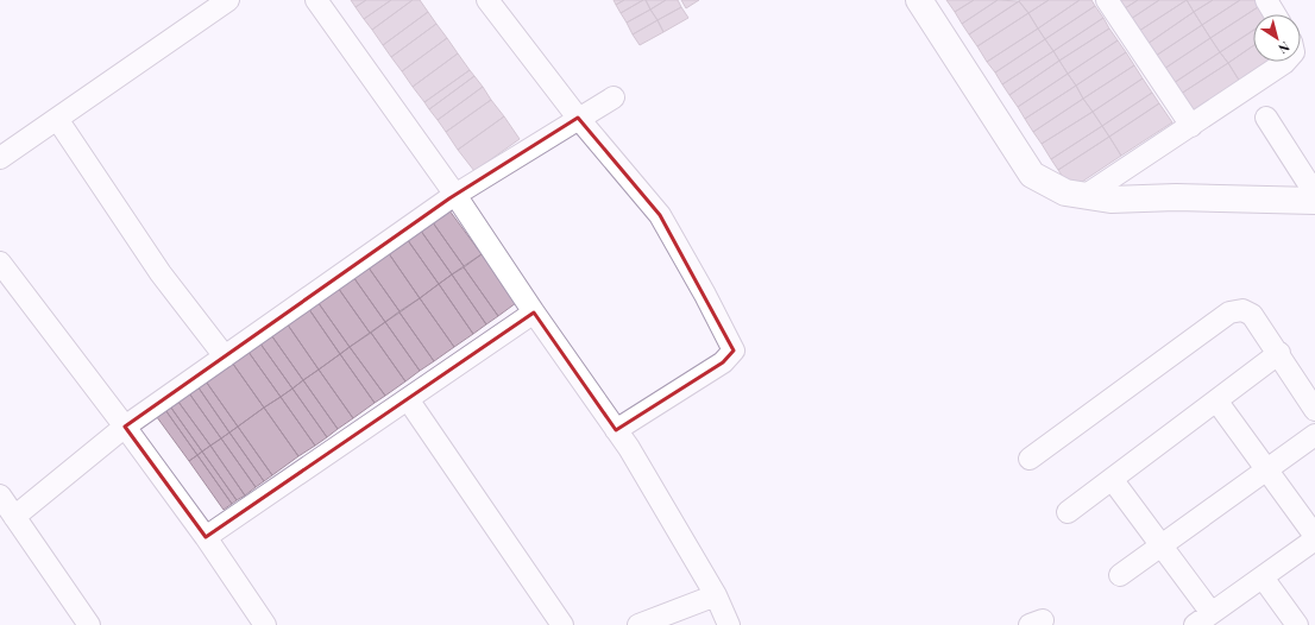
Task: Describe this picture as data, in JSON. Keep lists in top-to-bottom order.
{
  "north": "bottom right"
}
